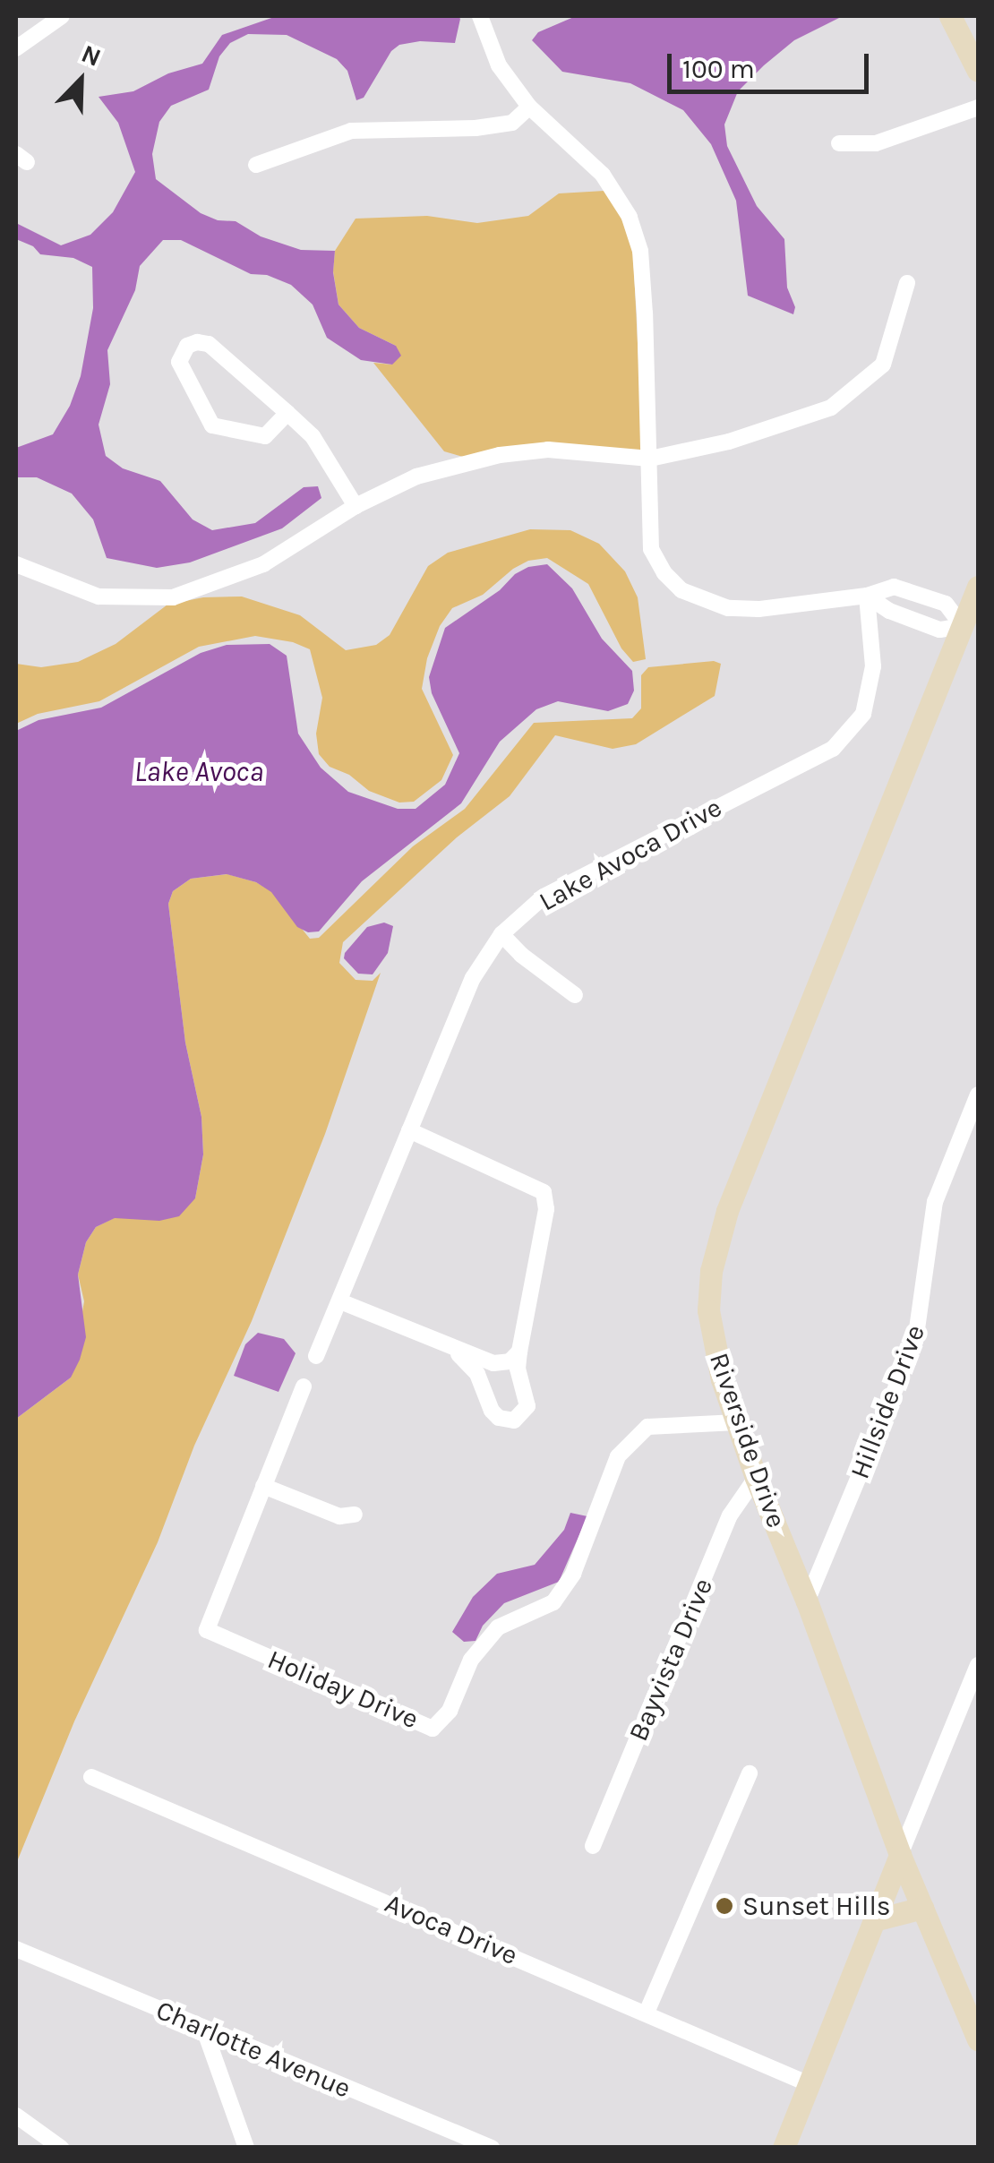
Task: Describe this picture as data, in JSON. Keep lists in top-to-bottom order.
{
  "streets": {
    "street": [
      "Lake Avoca Drive",
      "Hillside Drive",
      "Riverside Drive",
      "Bayvista Drive",
      "Holiday Drive",
      "Avoca Drive",
      "Charlotte Avenue"
    ]
  },
  "crossings": [
    ["Hillside Drive", "Riverside Drive"],
    ["Riverside Drive", "Bayvista Drive"],
    ["Riverside Drive", "Holiday Drive"]
  ],
  "water": ["Lake Avoca"],
  "places": ["Sunset Hills"],
  "scale_bar": "100 m",
  "north": "top right"
}
